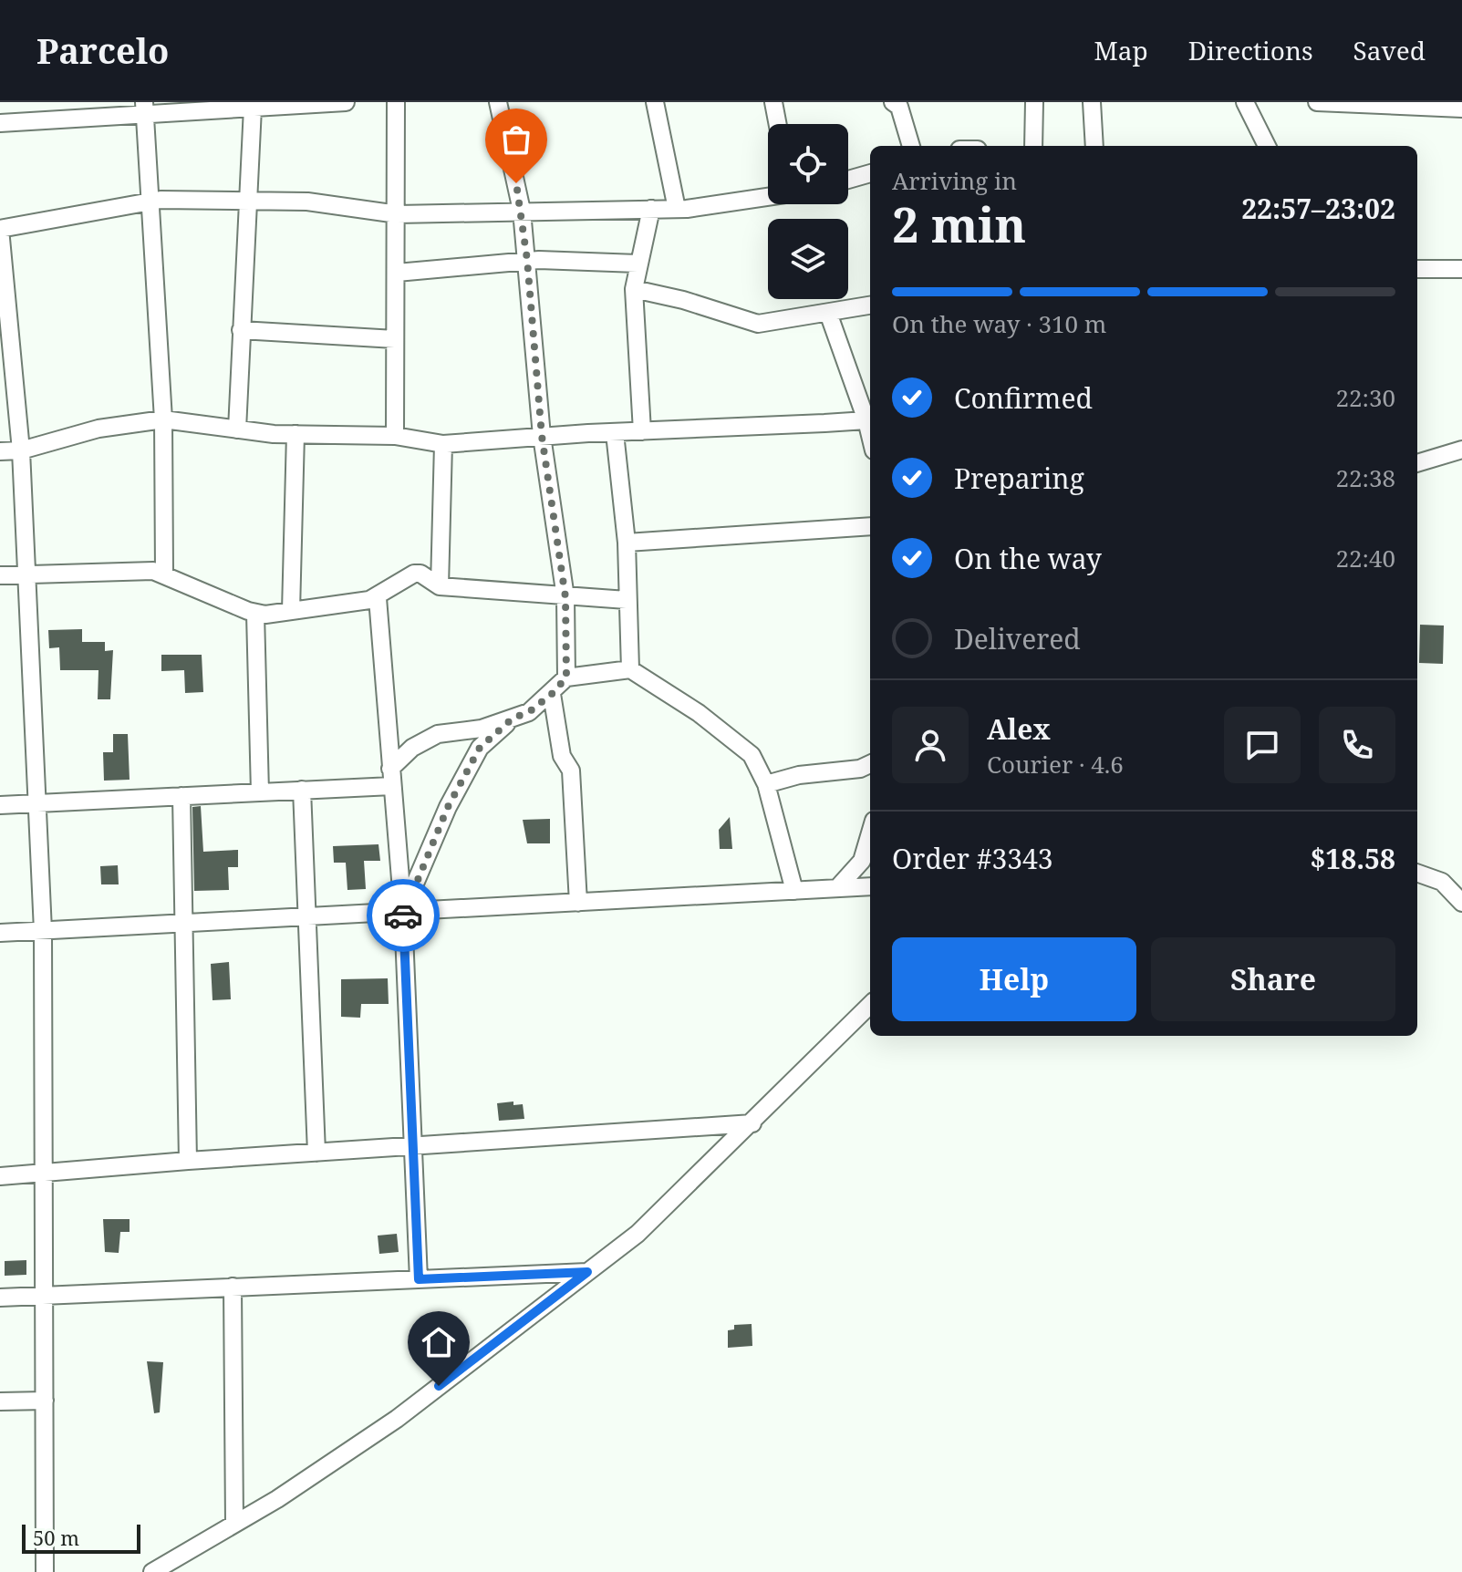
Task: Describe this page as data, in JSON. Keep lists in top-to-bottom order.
{
  "scale_bar": "50 m",
  "page": {
    "header": "Parcelo",
    "nav": ["Map", "Directions", "Saved"],
    "heading": ["2 min", "Arriving in", "22:57–23:02"],
    "panel": [
      "Alex",
      "Courier · 4.6",
      "Order #3343",
      "$18.58"
    ],
    "bar": "On the way · 310 m",
    "list": [
      ["Confirmed", "22:30"],
      ["Preparing", "22:38"],
      ["On the way", "22:40"],
      "Delivered"
    ],
    "buttons": ["Help", "Share"],
    "scale": "50 m"
  }
}
